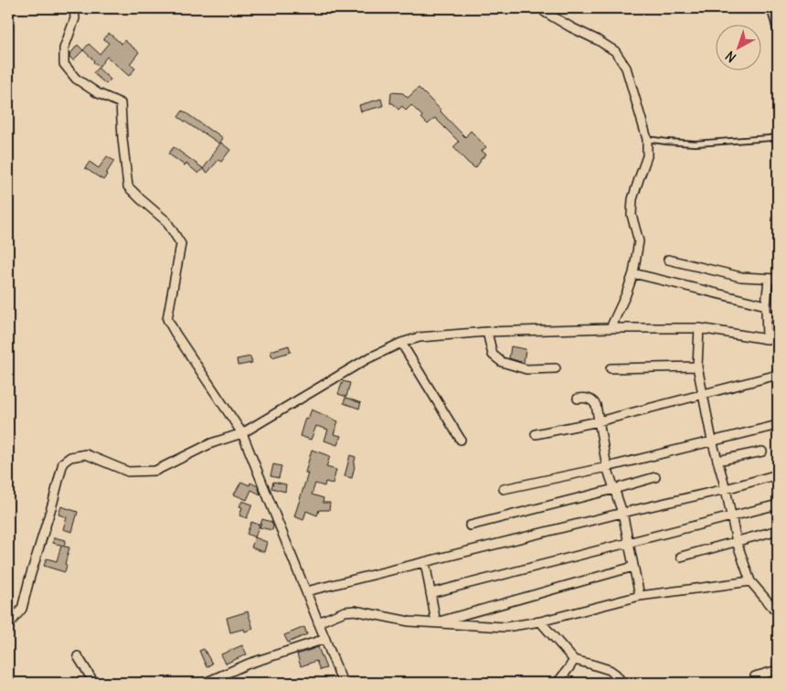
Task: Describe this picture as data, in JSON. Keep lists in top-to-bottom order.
{
  "north": "bottom left"
}
